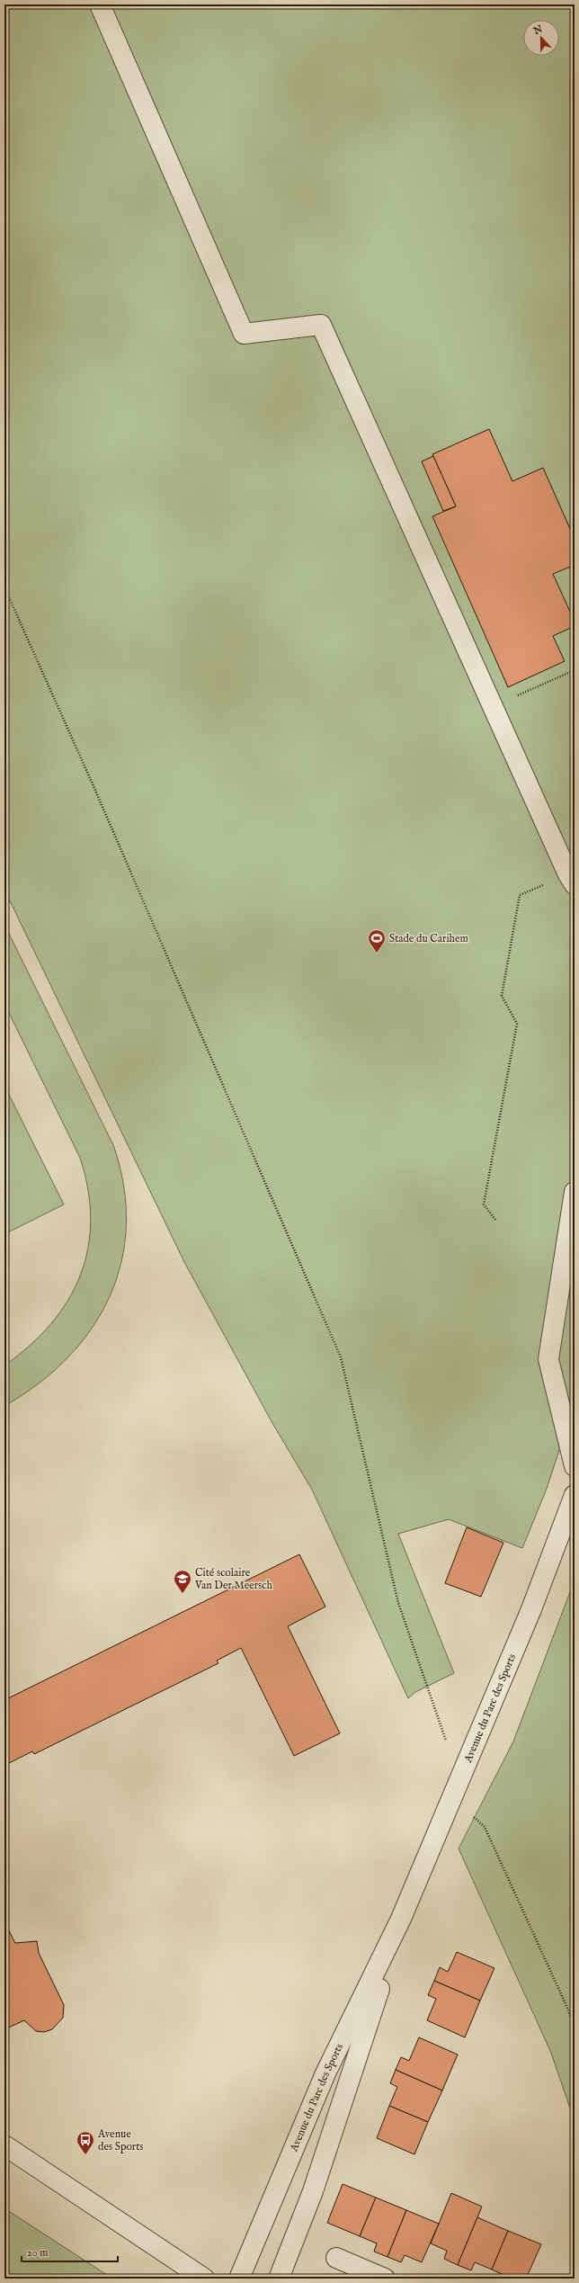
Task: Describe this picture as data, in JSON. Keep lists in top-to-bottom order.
{
  "streets": {
    "street": ["Avenue du Parc des Sports"]
  },
  "places": {
    "sports": ["Stade du Carihem"],
    "school or university": ["Cité scolaire Van Der Meersch"],
    "bus stop": ["Avenue des Sports"]
  },
  "scale_bar": "20 m",
  "north": "top"
}
